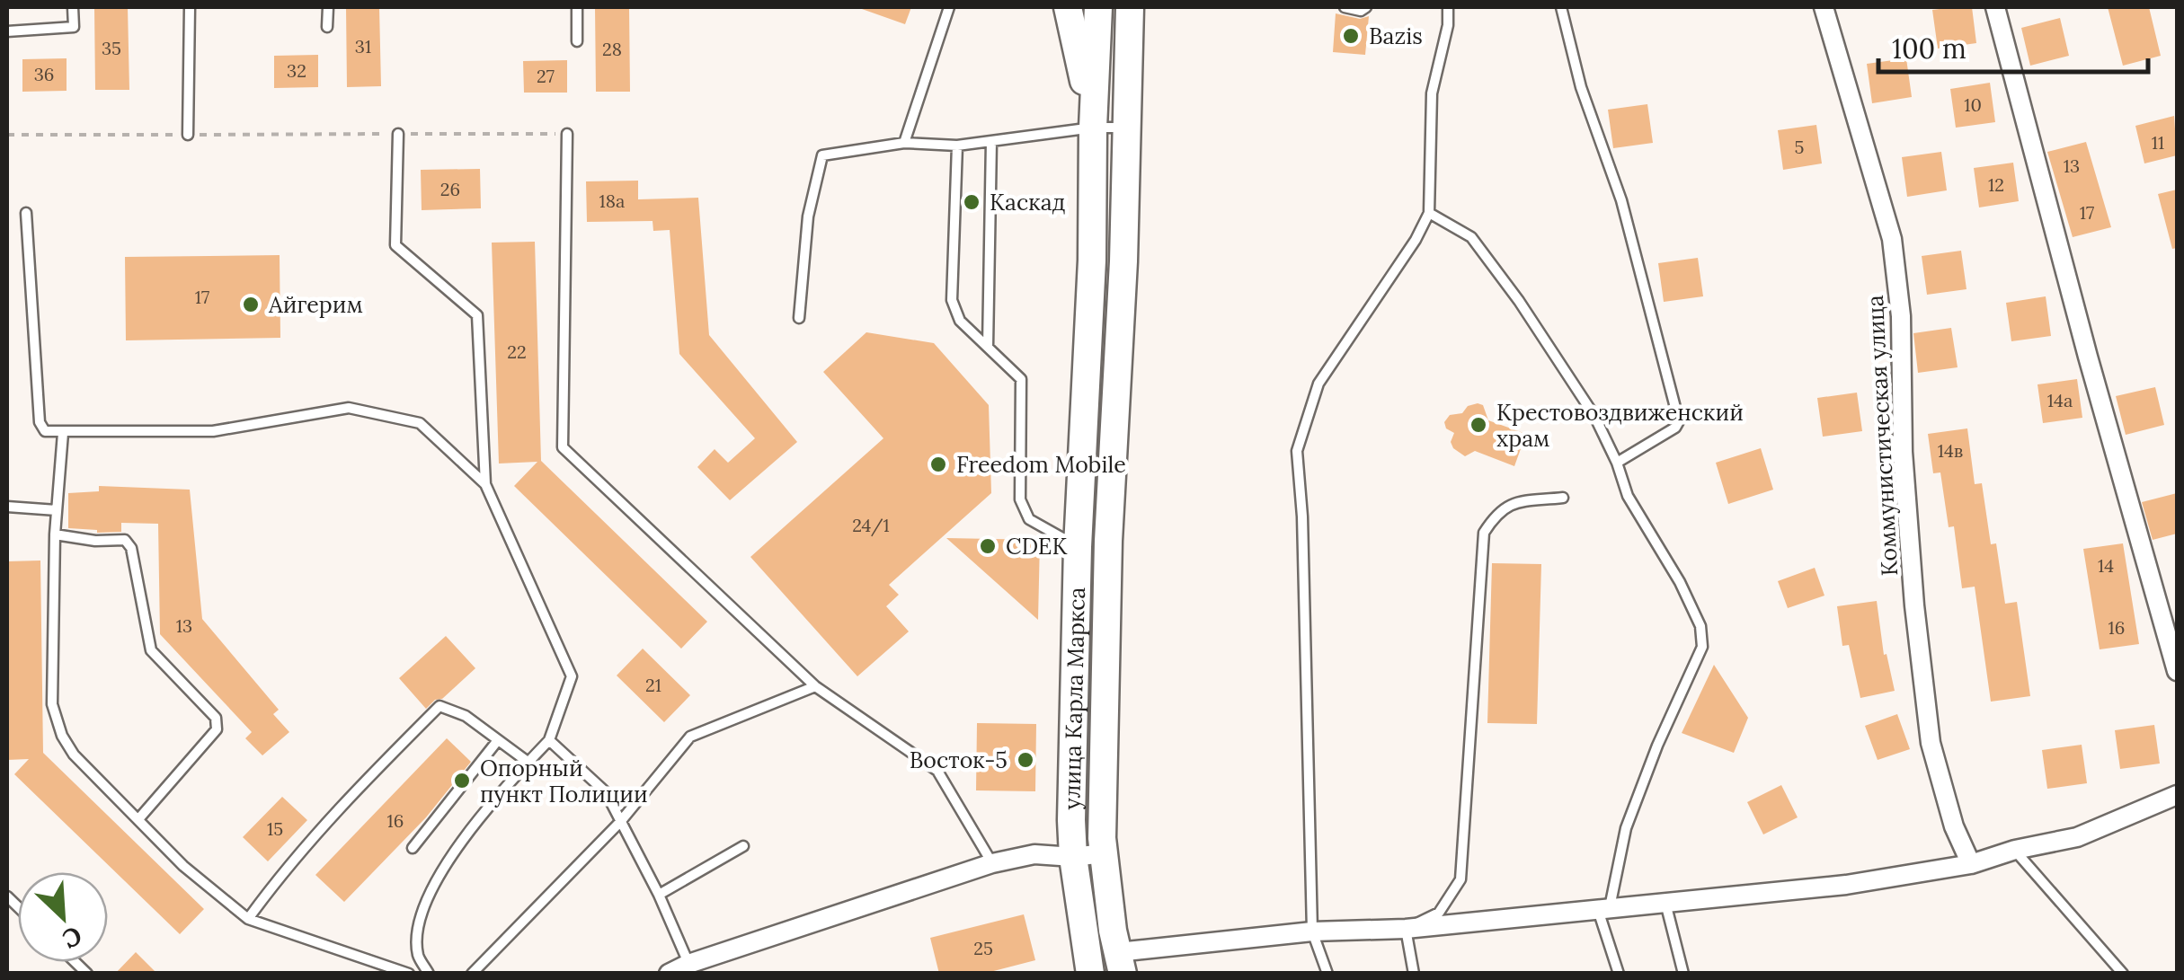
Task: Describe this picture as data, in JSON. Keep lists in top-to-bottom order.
{
  "streets": {
    "main road": ["улица Карла Маркса"],
    "street": ["Коммунистическая улица"]
  },
  "places": [
    "Bazis",
    "Каскад",
    "Айгерим",
    "Крестовоздвиженский храм",
    "Freedom Mobile",
    "CDEK",
    "Восток-5",
    "Опорный пункт Полиции"
  ],
  "house_numbers": [
    "31",
    "35",
    "28",
    "32",
    "36",
    "27",
    "10",
    "11",
    "5",
    "13",
    "12",
    "26",
    "18а",
    "17",
    "17",
    "22",
    "14а",
    "14в",
    "24/1",
    "14",
    "13",
    "16",
    "21",
    "16",
    "15",
    "25"
  ],
  "scale_bar": "100 m",
  "north": "bottom right"
}
